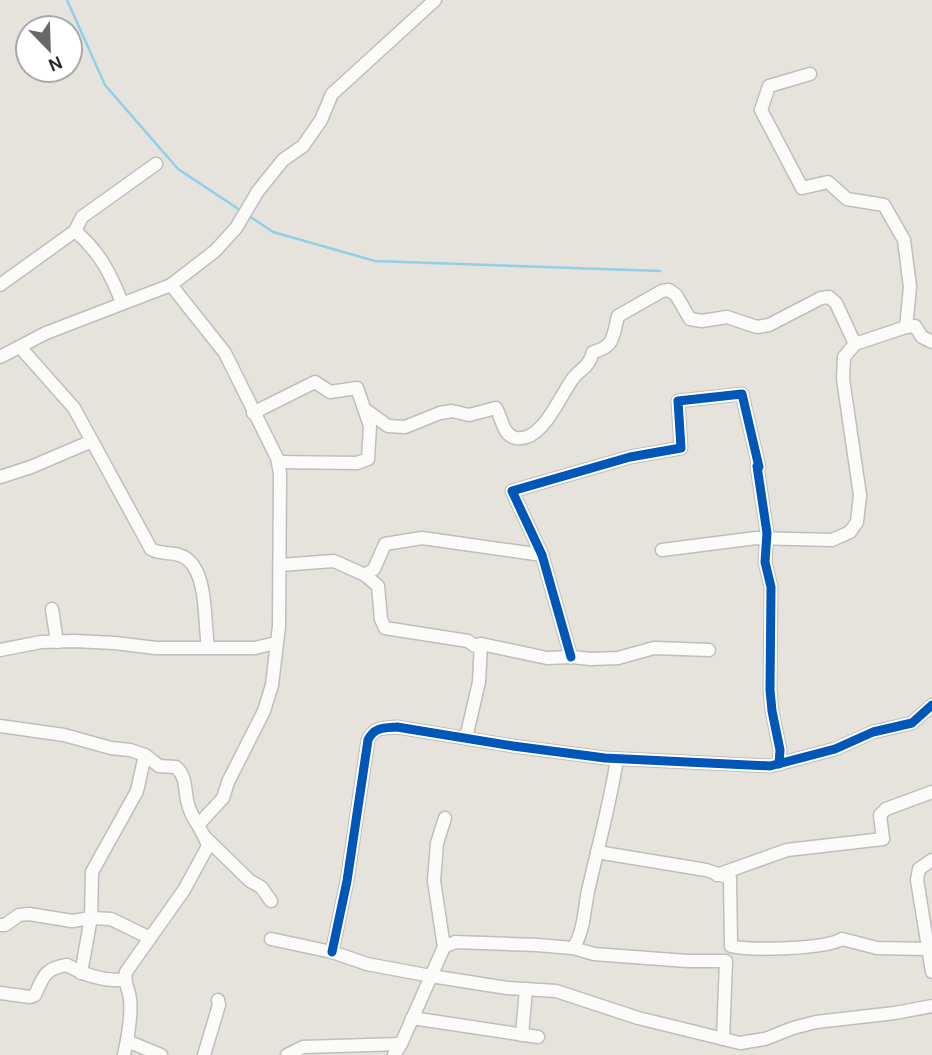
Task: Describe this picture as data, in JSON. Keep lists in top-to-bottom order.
{
  "north": "bottom right"
}
